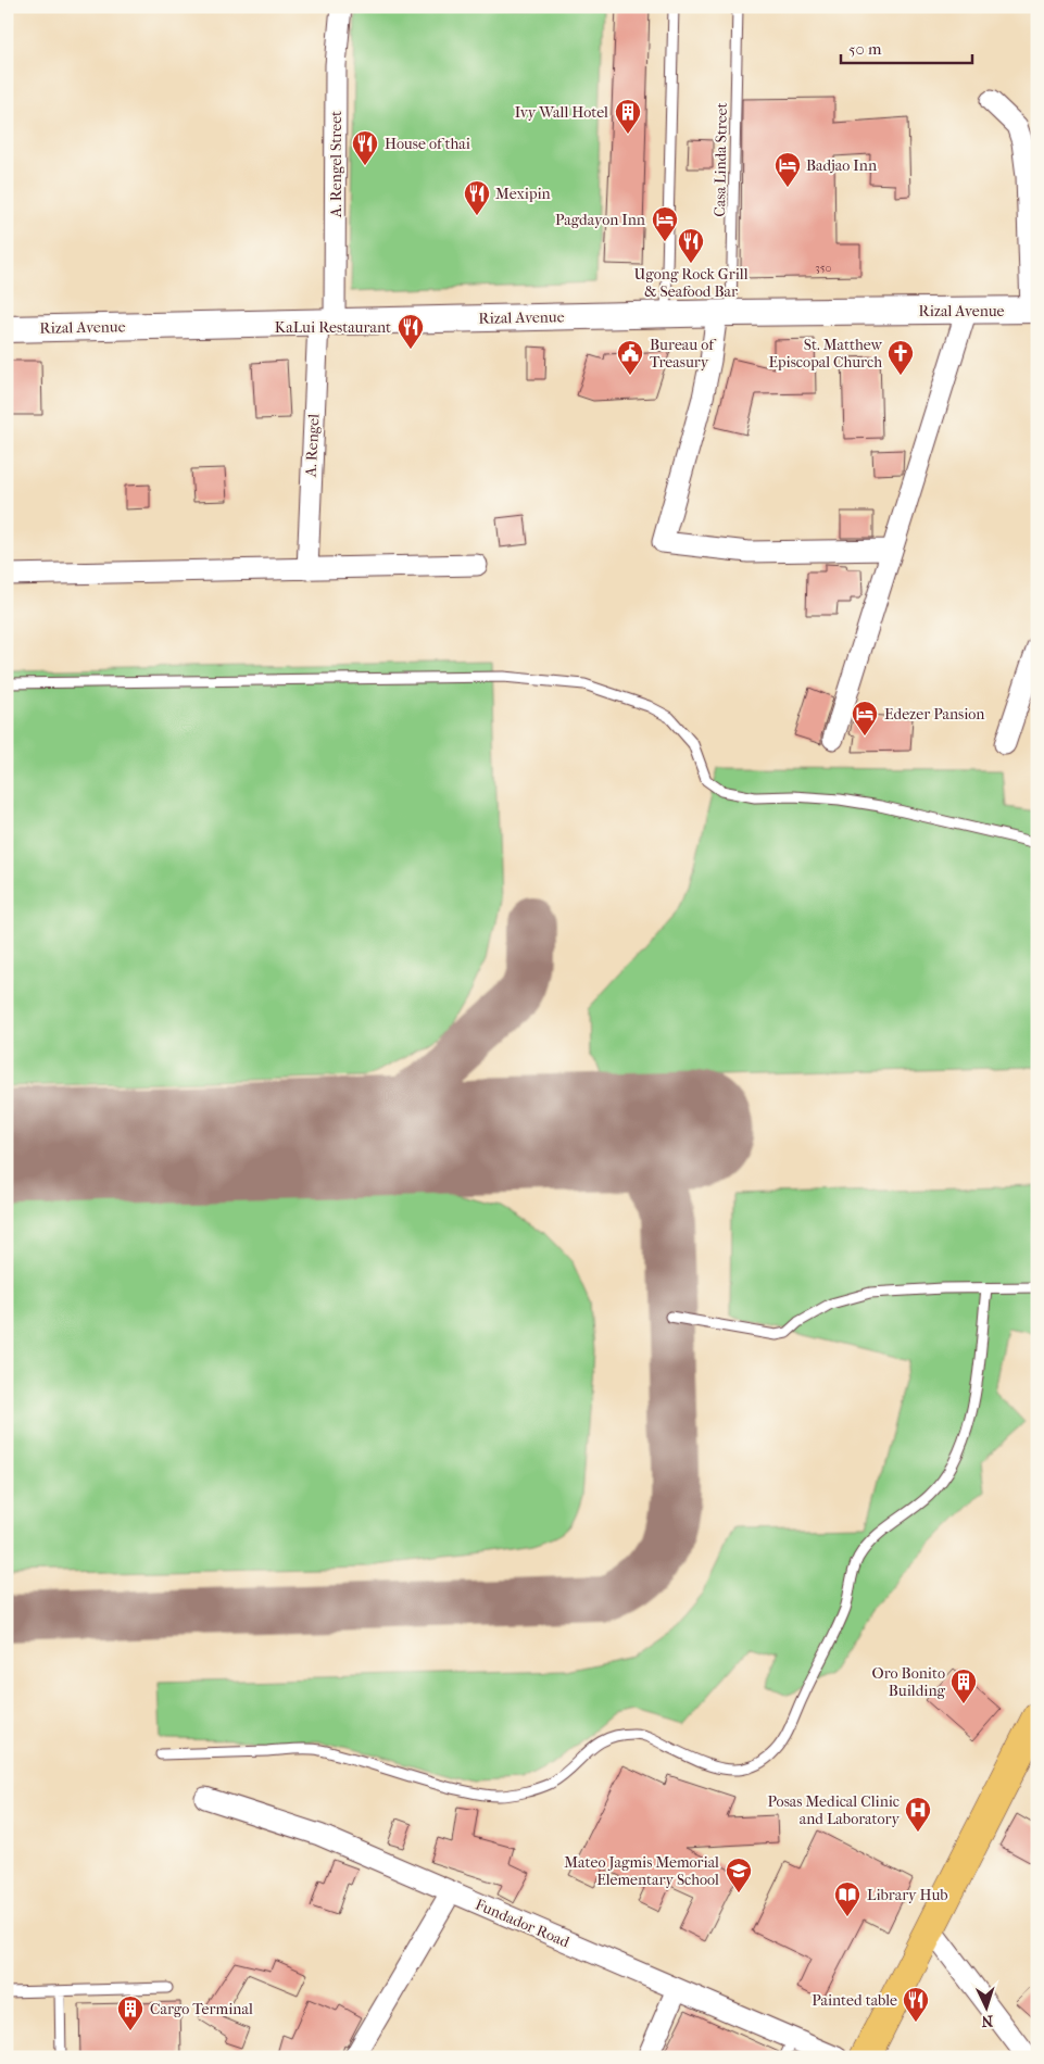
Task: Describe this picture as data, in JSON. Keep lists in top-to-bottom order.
{
  "streets": {
    "street": [
      "A. Rengel Street",
      "Rizal Avenue",
      "A. Rengel",
      "Fundador Road"
    ],
    "lane": ["Casa Linda Street"]
  },
  "crossings": [
    ["Casa Linda Street", "Rizal Avenue"],
    ["A. Rengel Street", "Rizal Avenue"],
    ["A. Rengel Street", "A. Rengel"],
    ["Rizal Avenue", "A. Rengel"]
  ],
  "places": {
    "building": ["Ivy Wall Hotel", "Oro Bonito Building", "Cargo Terminal"],
    "restaurant": [
      "House of thai",
      "Mexipin",
      "Ugong Rock Grill & Seafood Bar",
      "KaLui Restaurant",
      "Painted table"
    ],
    "hotel": ["Badjao Inn", "Pagdayon Inn", "Edezer Pansion"],
    "public building": ["Bureau of Treasury"],
    "church": ["St. Matthew Episcopal Church"],
    "hospital": ["Posas Medical Clinic and Laboratory"],
    "school or university": ["Mateo Jagmis Memorial Elementary School"],
    "library": ["Library Hub"]
  },
  "house_numbers": ["350"],
  "scale_bar": "50 m",
  "north": "bottom"
}
